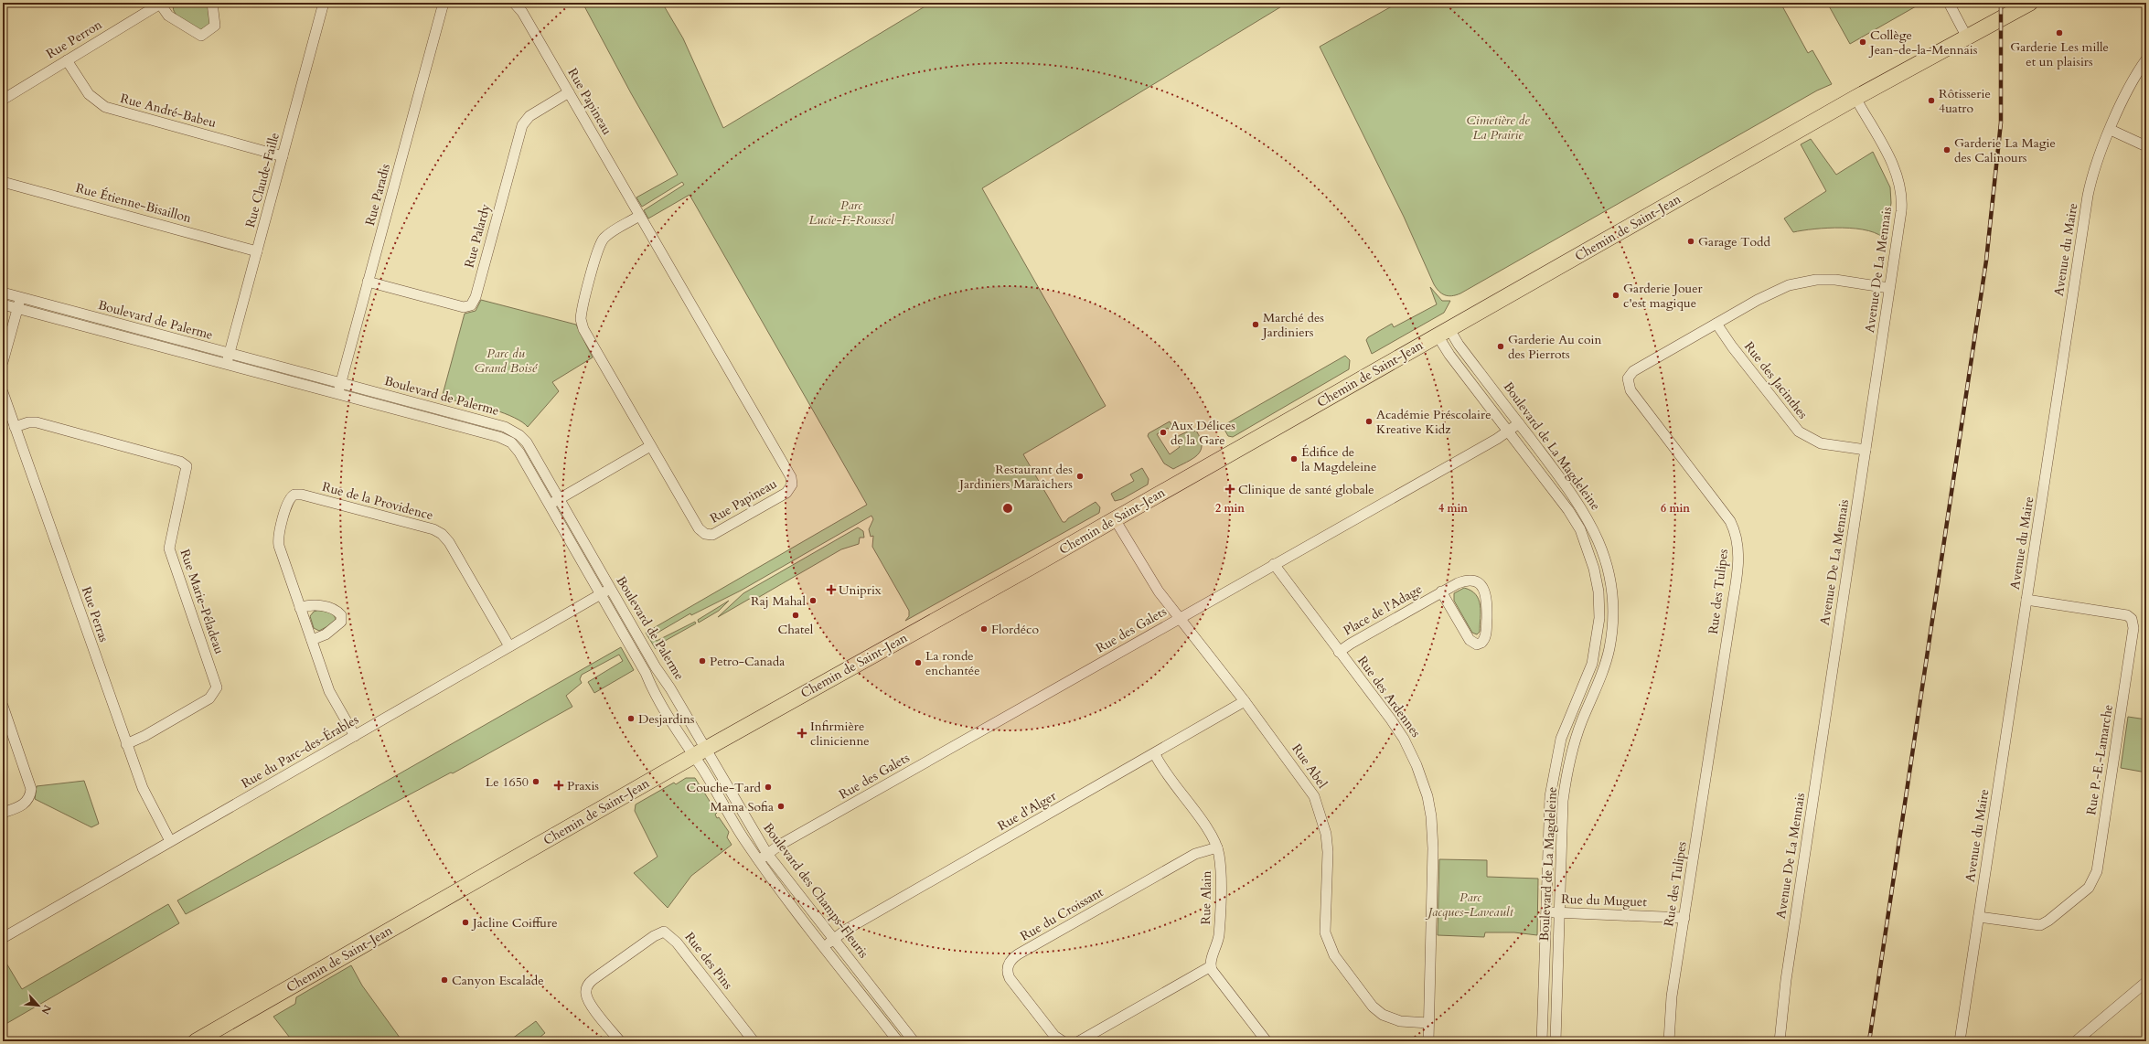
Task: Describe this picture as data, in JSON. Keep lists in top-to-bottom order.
{
  "streets": {
    "main road": ["Chemin de Saint-Jean"],
    "street": [
      "Rue Perron",
      "Rue Papineau",
      "Rue André-Babeu",
      "Rue Claude-Faille",
      "Rue Paradis",
      "Rue Étienne-Bisaillon",
      "Rue Palardy",
      "Avenue du Maire",
      "Avenue De La Mennais",
      "Boulevard de Palerme",
      "Rue des Jacinthes",
      "Boulevard de La Magdeleine",
      "Rue de la Providence",
      "Rue des Tulipes",
      "Rue Marie-Péladeau",
      "Place de l'Adage",
      "Rue Perras",
      "Rue des Galets",
      "Rue des Ardennes",
      "Rue du Parc-des-Érables",
      "Rue P.-E.-Lamarche",
      "Rue Abel",
      "Rue d'Alger",
      "Boulevard des Champs-Fleuris",
      "Rue Alain",
      "Rue du Muguet",
      "Rue du Croissant",
      "Rue des Pins"
    ]
  },
  "crossings": [
    ["Rue Perron", "Rue André-Babeu"],
    ["Rue Papineau", "Rue Palardy"],
    ["Rue André-Babeu", "Rue Claude-Faille"],
    ["Rue Claude-Faille", "Rue Étienne-Bisaillon"],
    ["Rue Claude-Faille", "Boulevard de Palerme"],
    ["Rue Paradis", "Rue Palardy"],
    ["Rue Paradis", "Boulevard de Palerme"],
    ["Chemin de Saint-Jean", "Avenue De La Mennais"],
    ["Chemin de Saint-Jean", "Boulevard de Palerme"],
    ["Chemin de Saint-Jean", "Boulevard de La Magdeleine"],
    ["Chemin de Saint-Jean", "Rue Abel"],
    ["Chemin de Saint-Jean", "Boulevard des Champs-Fleuris"],
    ["Avenue du Maire", "Rue P.-E.-Lamarche"],
    ["Avenue De La Mennais", "Rue des Jacinthes"],
    ["Avenue De La Mennais", "Rue des Tulipes"],
    ["Boulevard de Palerme", "Rue du Parc-des-Érables"],
    ["Boulevard de Palerme", "Boulevard des Champs-Fleuris"],
    ["Rue des Jacinthes", "Rue des Tulipes"],
    ["Boulevard de La Magdeleine", "Rue des Galets"],
    ["Boulevard de La Magdeleine", "Rue du Muguet"],
    ["Rue de la Providence", "Rue du Parc-des-Érables"],
    ["Rue des Tulipes", "Rue du Muguet"],
    ["Rue Marie-Péladeau", "Rue Perras"],
    ["Place de l'Adage", "Rue des Ardennes"],
    ["Rue Perras", "Rue du Parc-des-Érables"],
    ["Rue des Galets", "Rue des Ardennes"],
    ["Rue des Galets", "Rue Abel"],
    ["Rue des Galets", "Boulevard des Champs-Fleuris"],
    ["Rue des Ardennes", "Rue Abel"],
    ["Rue Abel", "Rue d'Alger"],
    ["Rue d'Alger", "Boulevard des Champs-Fleuris"],
    ["Rue d'Alger", "Rue Alain"],
    ["Rue Alain", "Rue du Croissant"]
  ],
  "parks": [
    "Cimetière de La Prairie",
    "Parc Lucie-F.-Roussel",
    "Parc du Grand Boisé",
    "Parc Jacques-Laveault"
  ],
  "places": {
    "other": [
      "Garderie Les mille et un plaisirs",
      "Collège Jean-de-la-Mennais",
      "Rôtisserie 4uatro",
      "Garderie La Magie des Calinours",
      "Garage Todd",
      "Garderie Jouer c'est magique",
      "Marché des Jardiniers",
      "Garderie Au coin des Pierrots",
      "Académie Préscolaire Kreative Kidz",
      "Aux Délices de la Gare",
      "Édifice de la Magdeleine",
      "Restaurant des Jardiniers Maraîchers",
      "Raj Mahal",
      "Chatel",
      "Flordéco",
      "Petro-Canada",
      "La ronde enchantée",
      "Desjardins",
      "Le 1650",
      "Couche-Tard",
      "Mama Sofia",
      "Jacline Coiffure",
      "Canyon Escalade"
    ],
    "health": [
      "Clinique de santé globale",
      "Uniprix",
      "Infirmière clinicienne",
      "Praxis"
    ]
  },
  "north": "bottom right",
  "rings": ["2 min", "4 min", "6 min"]
}
